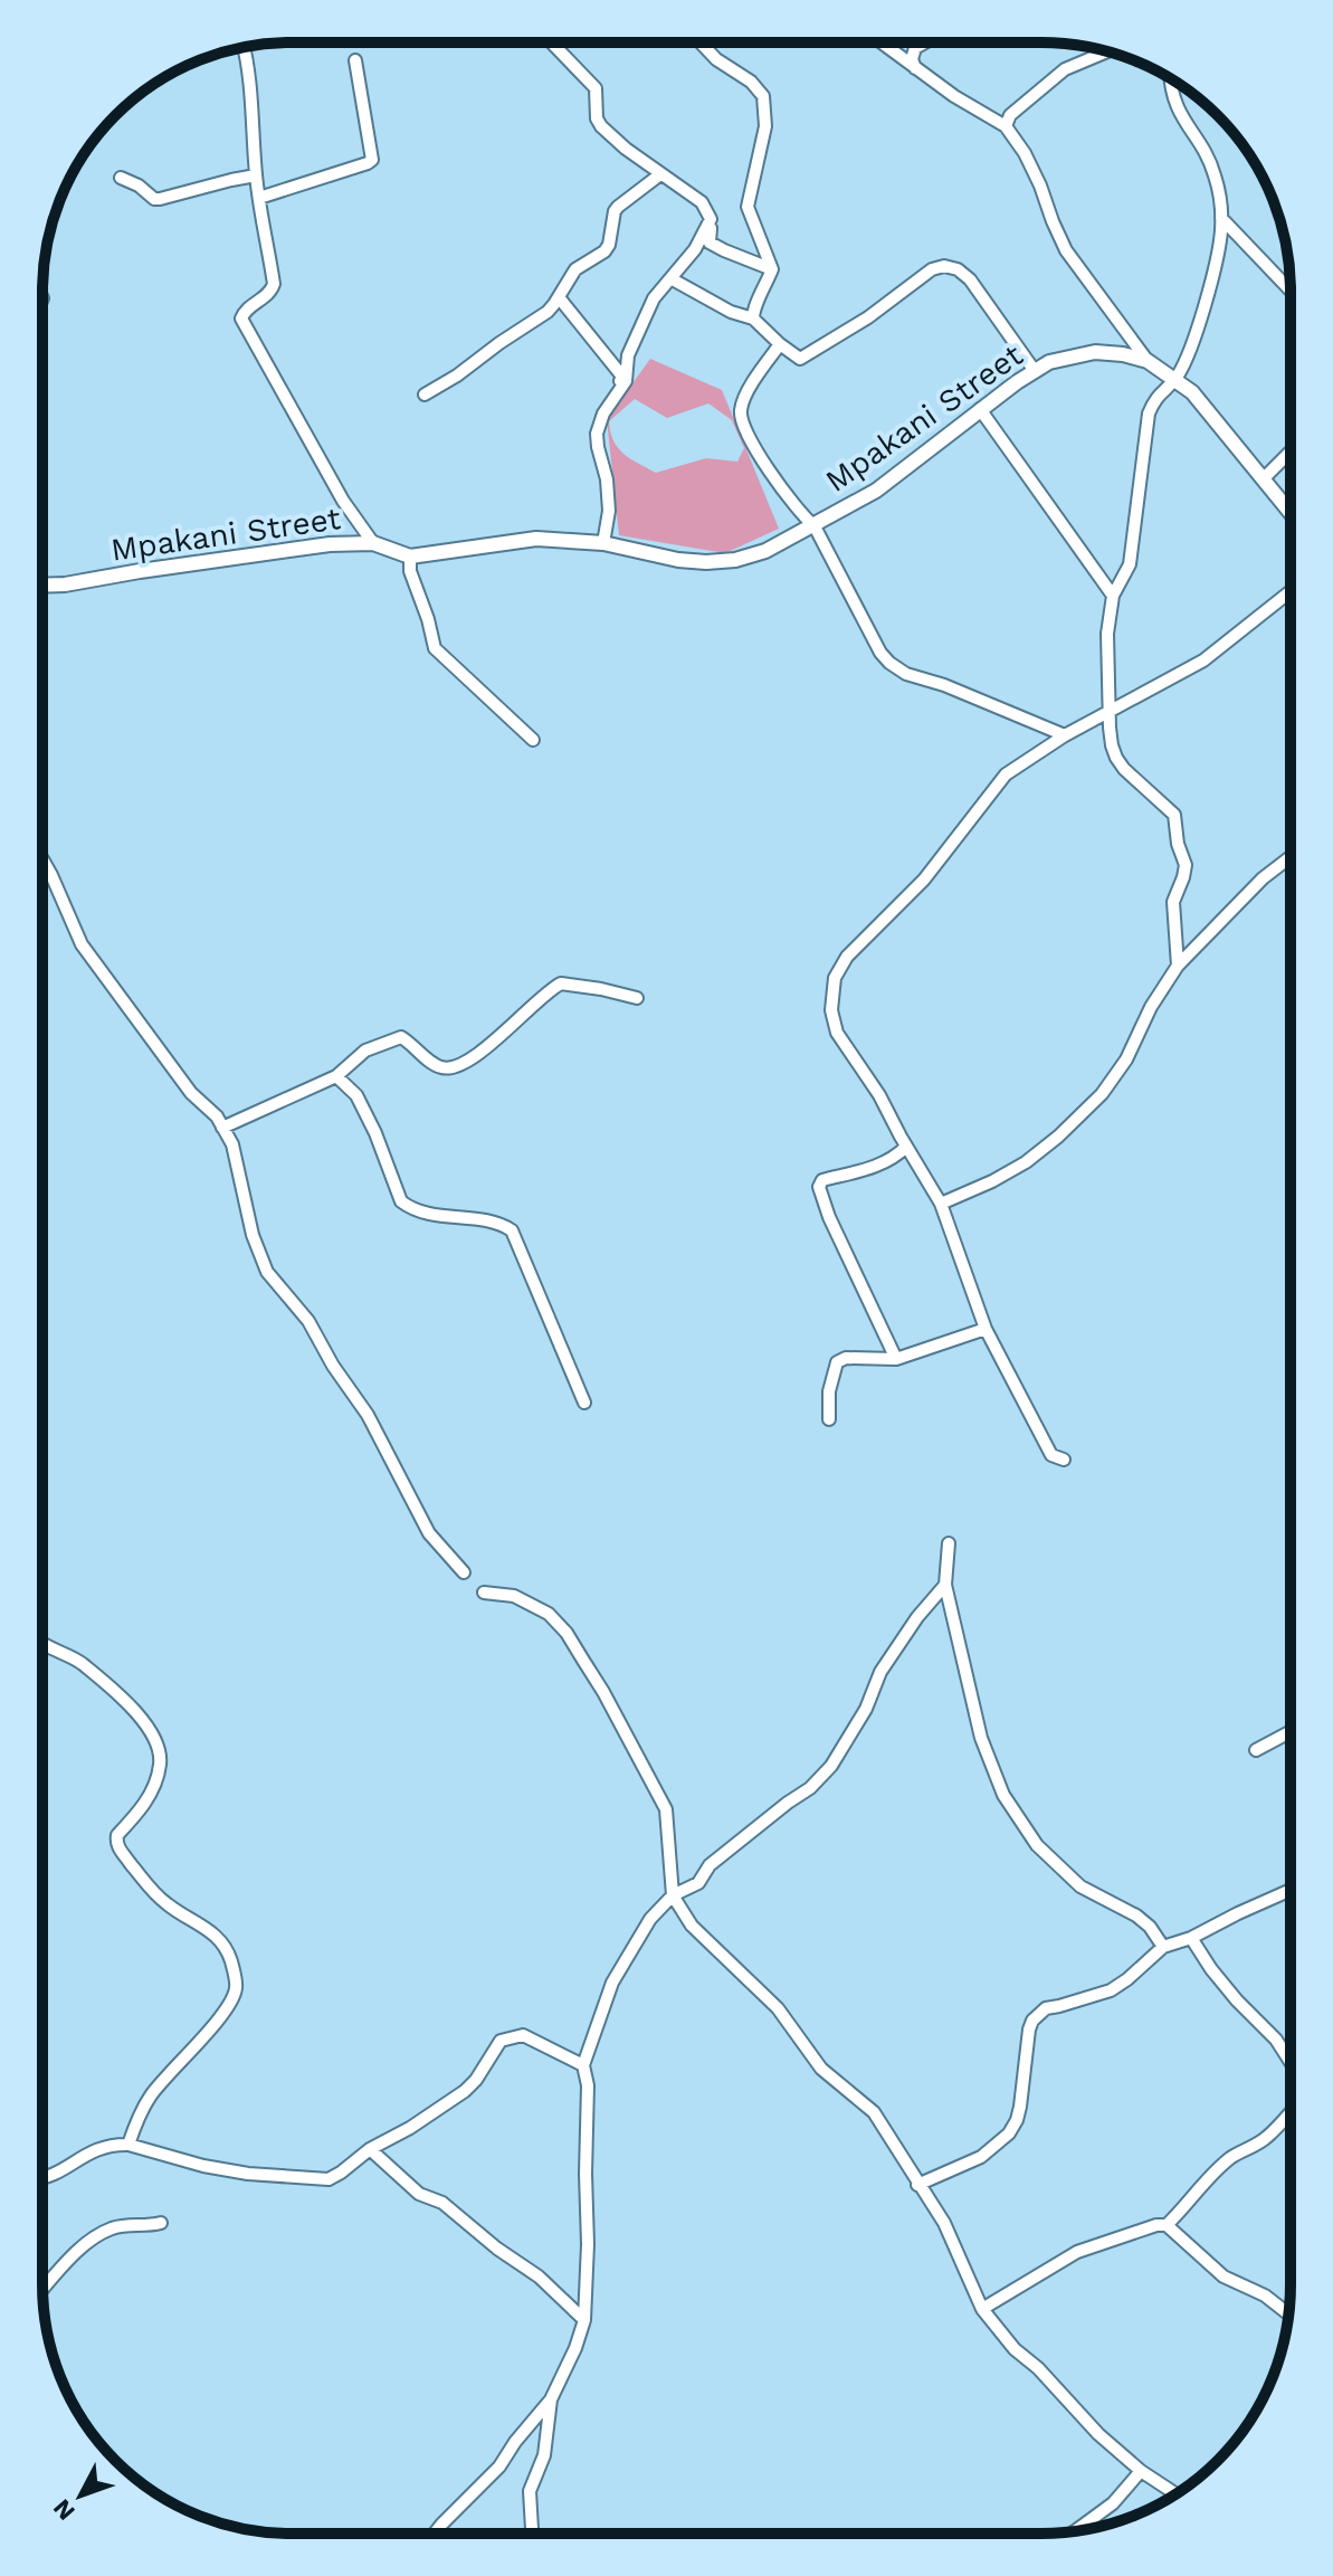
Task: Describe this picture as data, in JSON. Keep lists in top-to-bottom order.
{
  "streets": {
    "street": ["Mpakani Street"]
  },
  "north": "bottom left"
}
